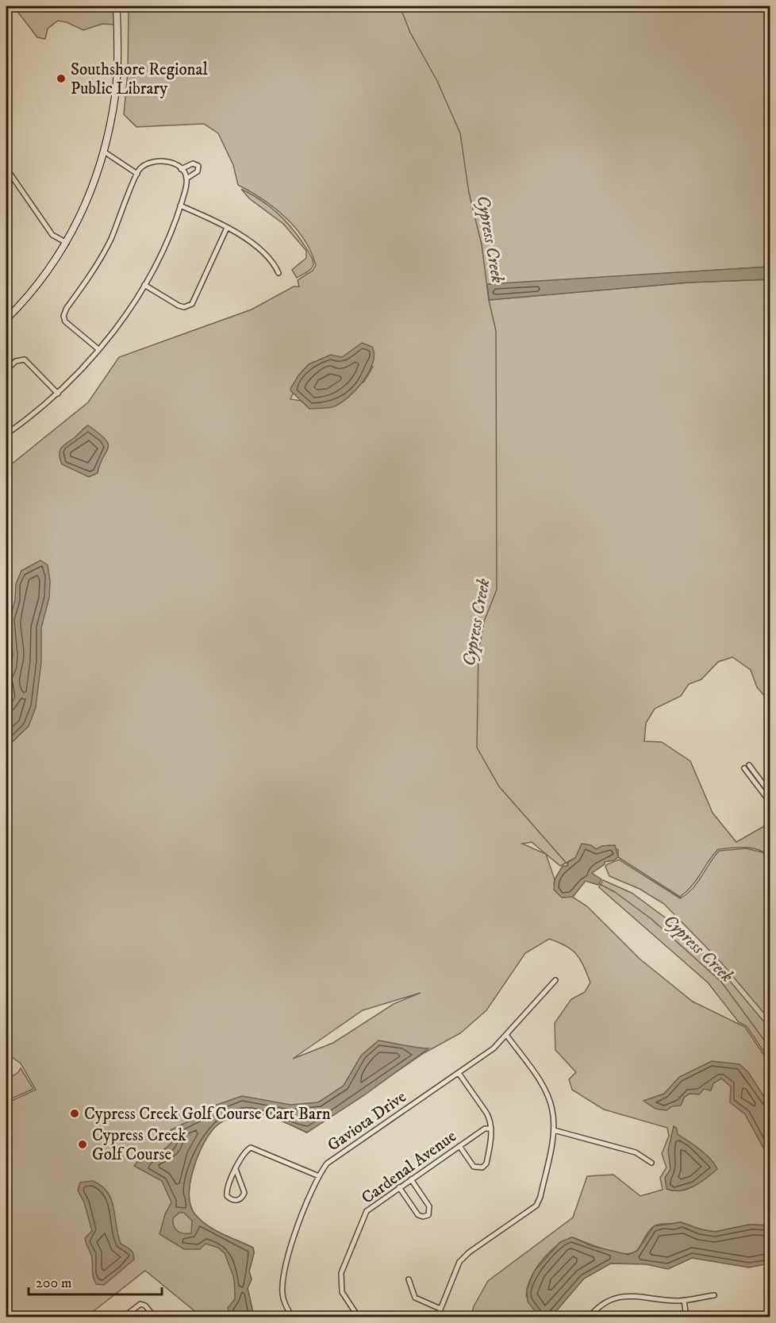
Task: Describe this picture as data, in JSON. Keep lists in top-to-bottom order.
{
  "streets": {
    "street": ["Gaviota Drive", "Cardenal Avenue"]
  },
  "water": ["Cypress Creek"],
  "places": ["Southshore Regional Public Library", "Cypress Creek Golf Course Cart Barn", "Cypress Creek Golf Course"],
  "scale_bar": "200 m"
}
